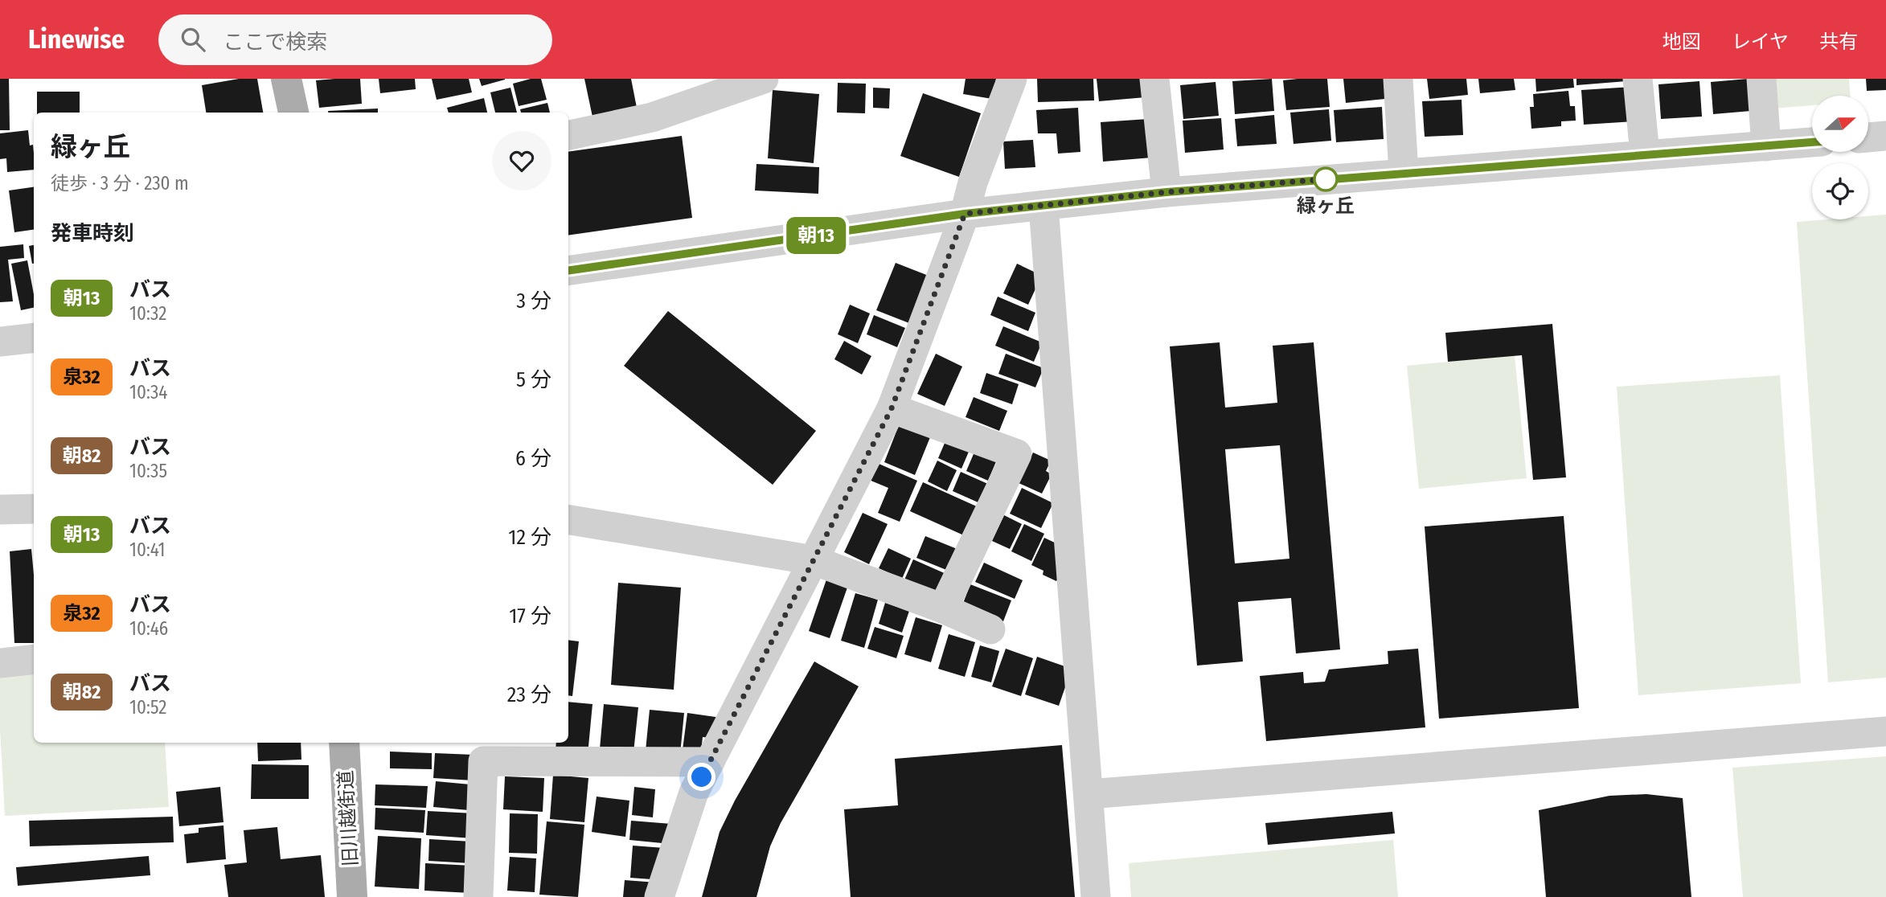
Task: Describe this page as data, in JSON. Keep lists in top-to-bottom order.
{
  "streets": {
    "main road": ["旧川越街道"]
  },
  "places": ["緑ヶ丘"],
  "lines": ["bus line 朝13"],
  "north": "right",
  "page": {
    "header": "Linewise",
    "search": "ここで検索",
    "nav": ["地図", "レイヤ", "共有"],
    "on_map": "朝13",
    "heading": [
      ["緑ヶ丘", "徒歩 · 3 分 · 230 m"],
      "発車時刻"
    ],
    "list": [
      {
        "mark": "朝13",
        "name": "バス",
        "note": "10:32",
        "value": "3 分"
      },
      {
        "mark": "泉32",
        "name": "バス",
        "note": "10:34",
        "value": "5 分"
      },
      {
        "mark": "朝82",
        "name": "バス",
        "note": "10:35",
        "value": "6 分"
      },
      {
        "mark": "朝13",
        "name": "バス",
        "note": "10:41",
        "value": "12 分"
      },
      {
        "mark": "泉32",
        "name": "バス",
        "note": "10:46",
        "value": "17 分"
      },
      {
        "mark": "朝82",
        "name": "バス",
        "note": "10:52",
        "value": "23 分"
      }
    ]
  }
}
